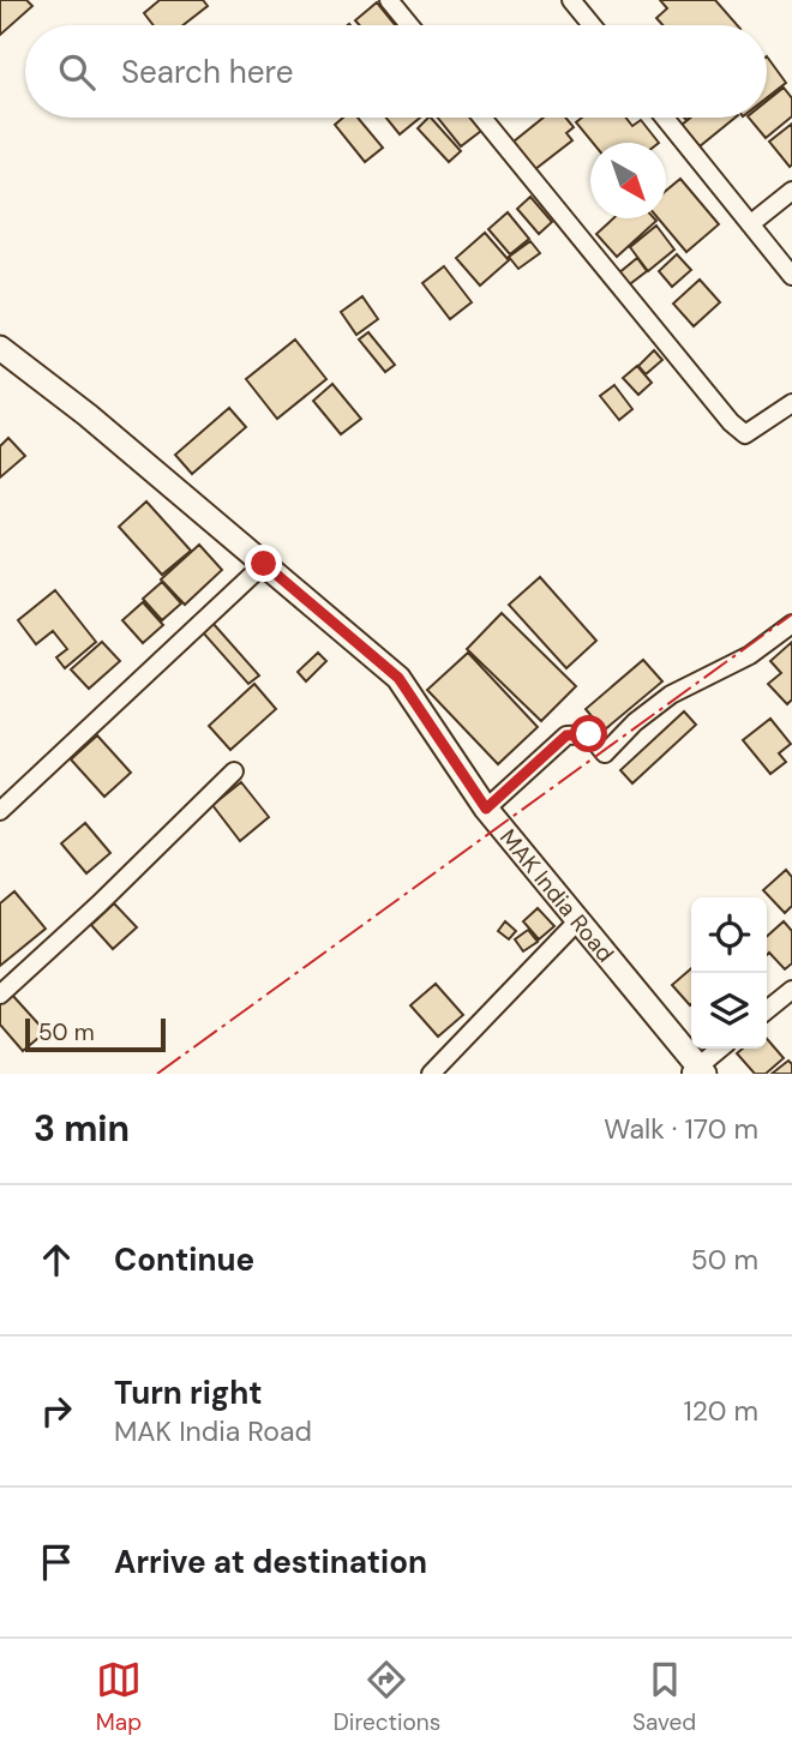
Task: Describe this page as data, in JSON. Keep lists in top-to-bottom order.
{
  "streets": {
    "street": ["MAK India Road"]
  },
  "scale_bar": "50 m",
  "north": "bottom right",
  "page": {
    "search": "Search here",
    "scale": "50 m",
    "heading": ["3 min", "Walk · 170 m"],
    "list": [
      ["Continue", "50 m"],
      ["Turn right", "MAK India Road", "120 m"],
      "Arrive at destination"
    ],
    "nav": ["Map", "Directions", "Saved"]
  }
}
